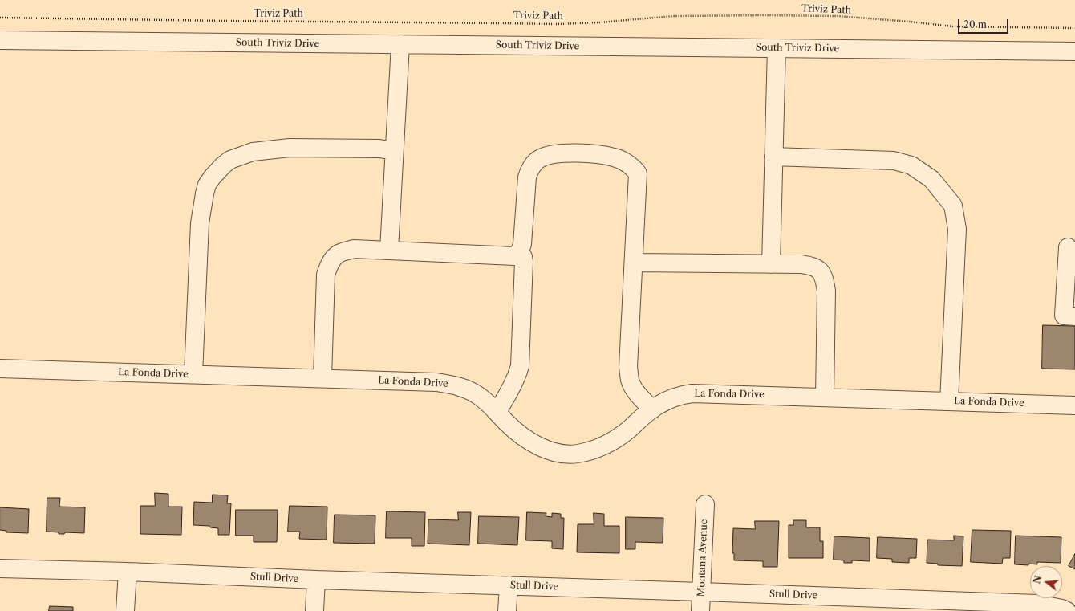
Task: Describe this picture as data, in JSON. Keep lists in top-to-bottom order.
{
  "streets": {
    "street": [
      "South Triviz Drive",
      "La Fonda Drive",
      "Montana Avenue",
      "Stull Drive"
    ],
    "path": ["Triviz Path"]
  },
  "crossings": [
    ["Montana Avenue", "Stull Drive"]
  ],
  "scale_bar": "20 m",
  "north": "left"
}
